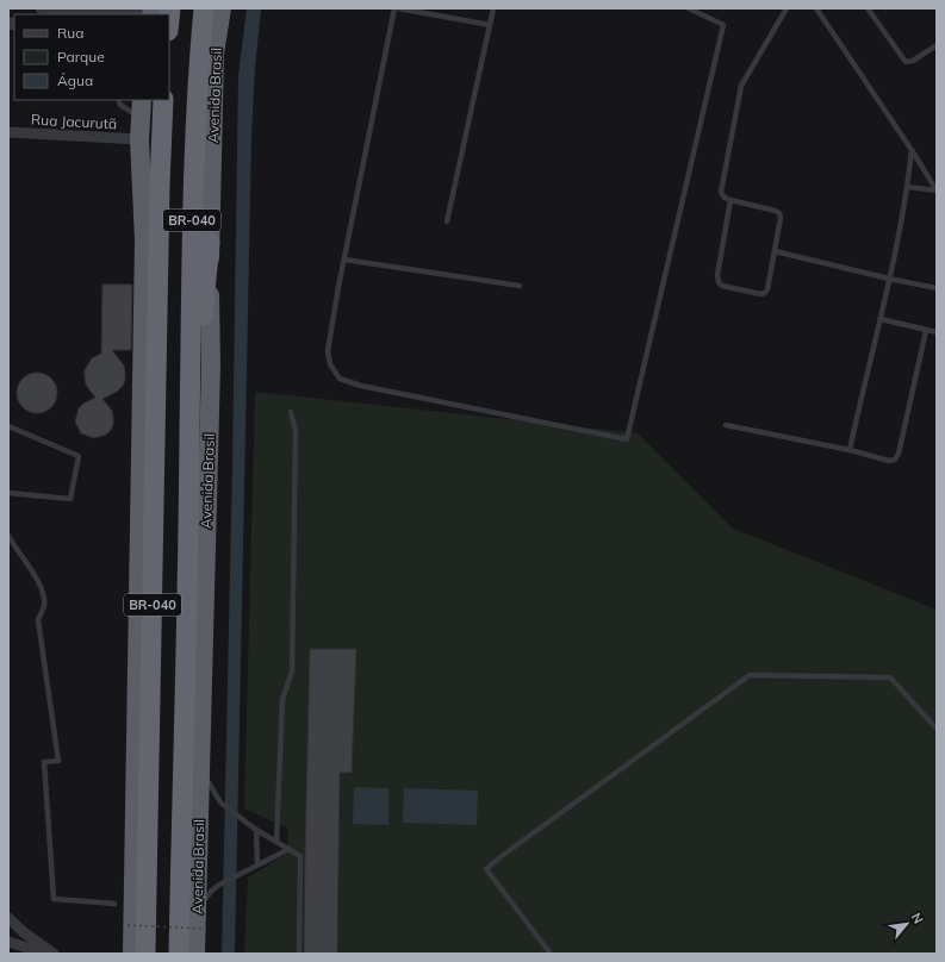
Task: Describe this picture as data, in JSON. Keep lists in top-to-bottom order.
{
  "streets": {
    "highway": ["Avenida Brasil", "BR-040"],
    "street": ["Rua Jacurutã"]
  },
  "legend": ["Rua", "Parque", "Água"],
  "north": "top right"
}
